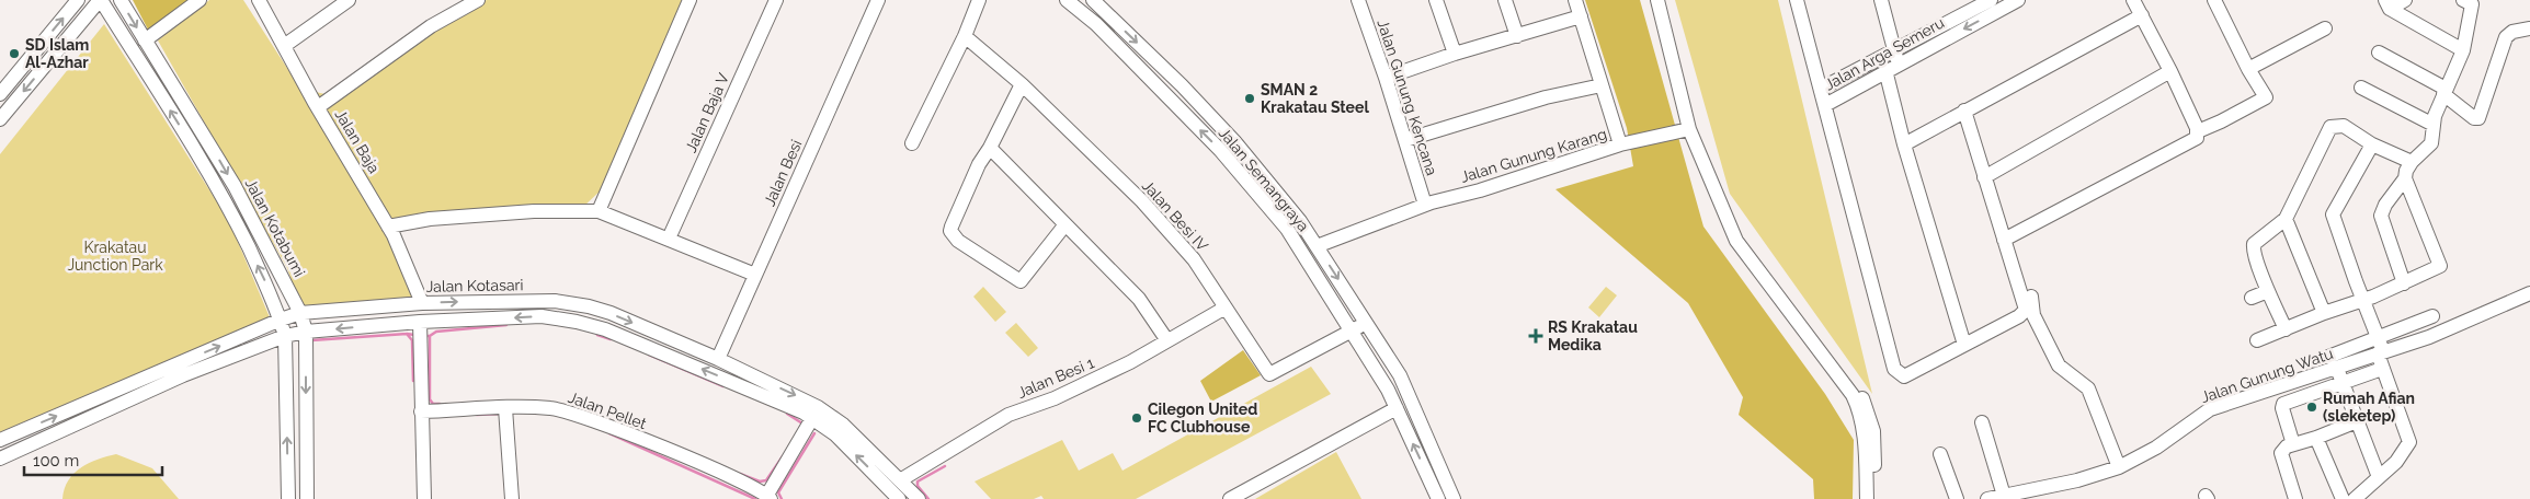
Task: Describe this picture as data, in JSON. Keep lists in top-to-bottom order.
{
  "streets": {
    "street": [
      "Jalan Arga Semeru",
      "Jalan Gunung Kencana",
      "Jalan Baja V",
      "Jalan Baja",
      "Jalan Gunung Karang",
      "Jalan Besi",
      "Jalan Semangraya",
      "Jalan Besi IV",
      "Jalan Kotabumi",
      "Jalan Kotasari",
      "Jalan Gunung Watu",
      "Jalan Besi 1",
      "Jalan Pellet"
    ]
  },
  "crossings": [
    ["Jalan Gunung Kencana", "Jalan Gunung Karang"],
    ["Jalan Baja", "Jalan Kotasari"],
    ["Jalan Gunung Karang", "Jalan Semangraya"],
    ["Jalan Besi", "Jalan Kotasari"],
    ["Jalan Semangraya", "Jalan Besi IV"],
    ["Jalan Besi IV", "Jalan Besi 1"],
    ["Jalan Kotabumi", "Jalan Kotasari"],
    ["Jalan Kotasari", "Jalan Besi 1"]
  ],
  "parks": ["Krakatau Junction Park"],
  "places": {
    "other": [
      "SD Islam Al-Azhar",
      "SMAN 2 Krakatau Steel",
      "Rumah Afian (sleketep)",
      "Cilegon United FC Clubhouse"
    ],
    "health": ["RS Krakatau Medika"]
  },
  "scale_bar": "100 m"
}
